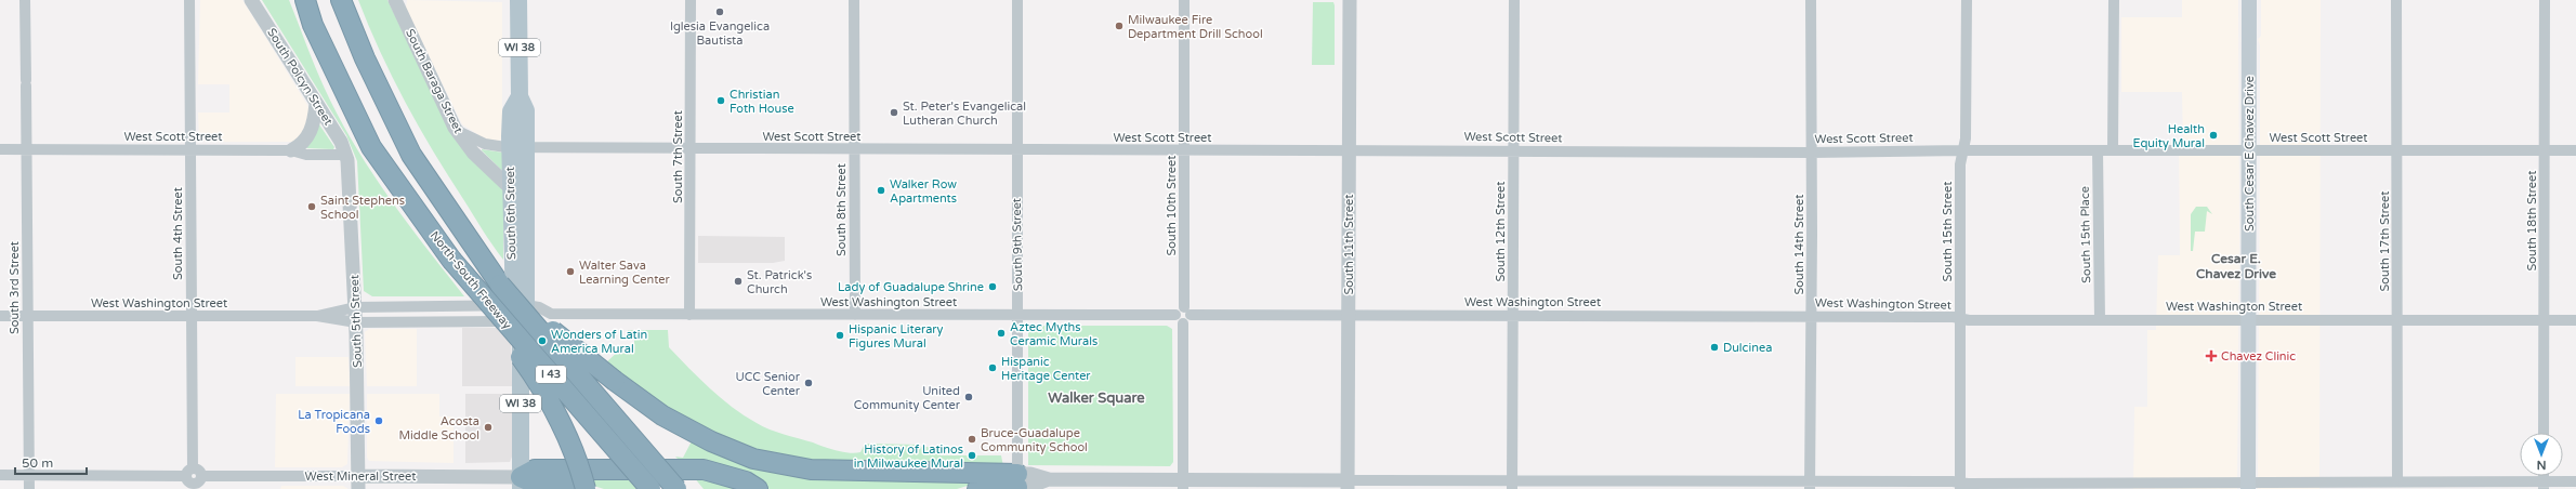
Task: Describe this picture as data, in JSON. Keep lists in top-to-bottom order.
{
  "streets": {
    "highway": ["North-South Freeway", "I 43"],
    "main road": ["WI 38", "South Cesar E Chavez Drive", "South 6th Street"],
    "street": [
      "South Polcyn Street",
      "South Baraga Street",
      "West Scott Street",
      "South 7th Street",
      "South 10th Street",
      "South 8th Street",
      "South 18th Street",
      "South 12th Street",
      "South 15th Street",
      "South 4th Street",
      "South 15th Place",
      "South 17th Street",
      "South 9th Street",
      "South 11th Street",
      "South 14th Street",
      "South 3rd Street",
      "West Washington Street",
      "South 5th Street",
      "West Mineral Street"
    ]
  },
  "crossings": [
    ["South Polcyn Street", "West Scott Street"],
    ["South Polcyn Street", "South 5th Street"],
    ["South Baraga Street", "West Scott Street"],
    ["South Baraga Street", "South 6th Street"],
    ["West Scott Street", "South Cesar E Chavez Drive"],
    ["West Scott Street", "South 7th Street"],
    ["West Scott Street", "South 10th Street"],
    ["West Scott Street", "South 8th Street"],
    ["West Scott Street", "South 6th Street"],
    ["West Scott Street", "South 18th Street"],
    ["West Scott Street", "South 12th Street"],
    ["West Scott Street", "South 15th Street"],
    ["West Scott Street", "South 4th Street"],
    ["West Scott Street", "South 15th Place"],
    ["West Scott Street", "South 17th Street"],
    ["West Scott Street", "South 9th Street"],
    ["West Scott Street", "South 11th Street"],
    ["West Scott Street", "South 14th Street"],
    ["West Scott Street", "South 3rd Street"],
    ["West Scott Street", "South 5th Street"],
    ["South Cesar E Chavez Drive", "West Washington Street"],
    ["South 7th Street", "West Washington Street"],
    ["South 10th Street", "West Washington Street"],
    ["South 8th Street", "West Washington Street"],
    ["South 6th Street", "West Washington Street"],
    ["South 6th Street", "West Mineral Street"],
    ["South 18th Street", "West Washington Street"],
    ["South 12th Street", "West Washington Street"],
    ["South 15th Street", "West Washington Street"],
    ["South 4th Street", "West Washington Street"],
    ["South 4th Street", "West Mineral Street"],
    ["South 15th Place", "West Washington Street"],
    ["South 17th Street", "West Washington Street"],
    ["South 9th Street", "West Washington Street"],
    ["South 11th Street", "West Washington Street"],
    ["South 14th Street", "West Washington Street"],
    ["South 3rd Street", "West Washington Street"],
    ["West Washington Street", "South 5th Street"],
    ["South 5th Street", "West Mineral Street"]
  ],
  "districts": ["Cesar E. Chavez Drive", "Walker Square"],
  "places": {
    "other": [
      "Iglesia Evangelica Bautista",
      "Milwaukee Fire Department Drill School",
      "Christian Foth House",
      "St. Peter's Evangelical Lutheran Church",
      "Health Equity Mural",
      "Walker Row Apartments",
      "Saint Stephens School",
      "Walter Sava Learning Center",
      "St. Patrick's Church",
      "Lady of Guadalupe Shrine",
      "Aztec Myths Ceramic Murals",
      "Hispanic Literary Figures Mural",
      "Wonders of Latin America Mural",
      "Dulcinea",
      "Hispanic Heritage Center",
      "UCC Senior Center",
      "United Community Center",
      "La Tropicana Foods",
      "Acosta Middle School",
      "Bruce-Guadalupe Community School",
      "History of Latinos in Milwaukee Mural"
    ],
    "health": ["Chavez Clinic"]
  },
  "scale_bar": "50 m",
  "north": "bottom"
}
